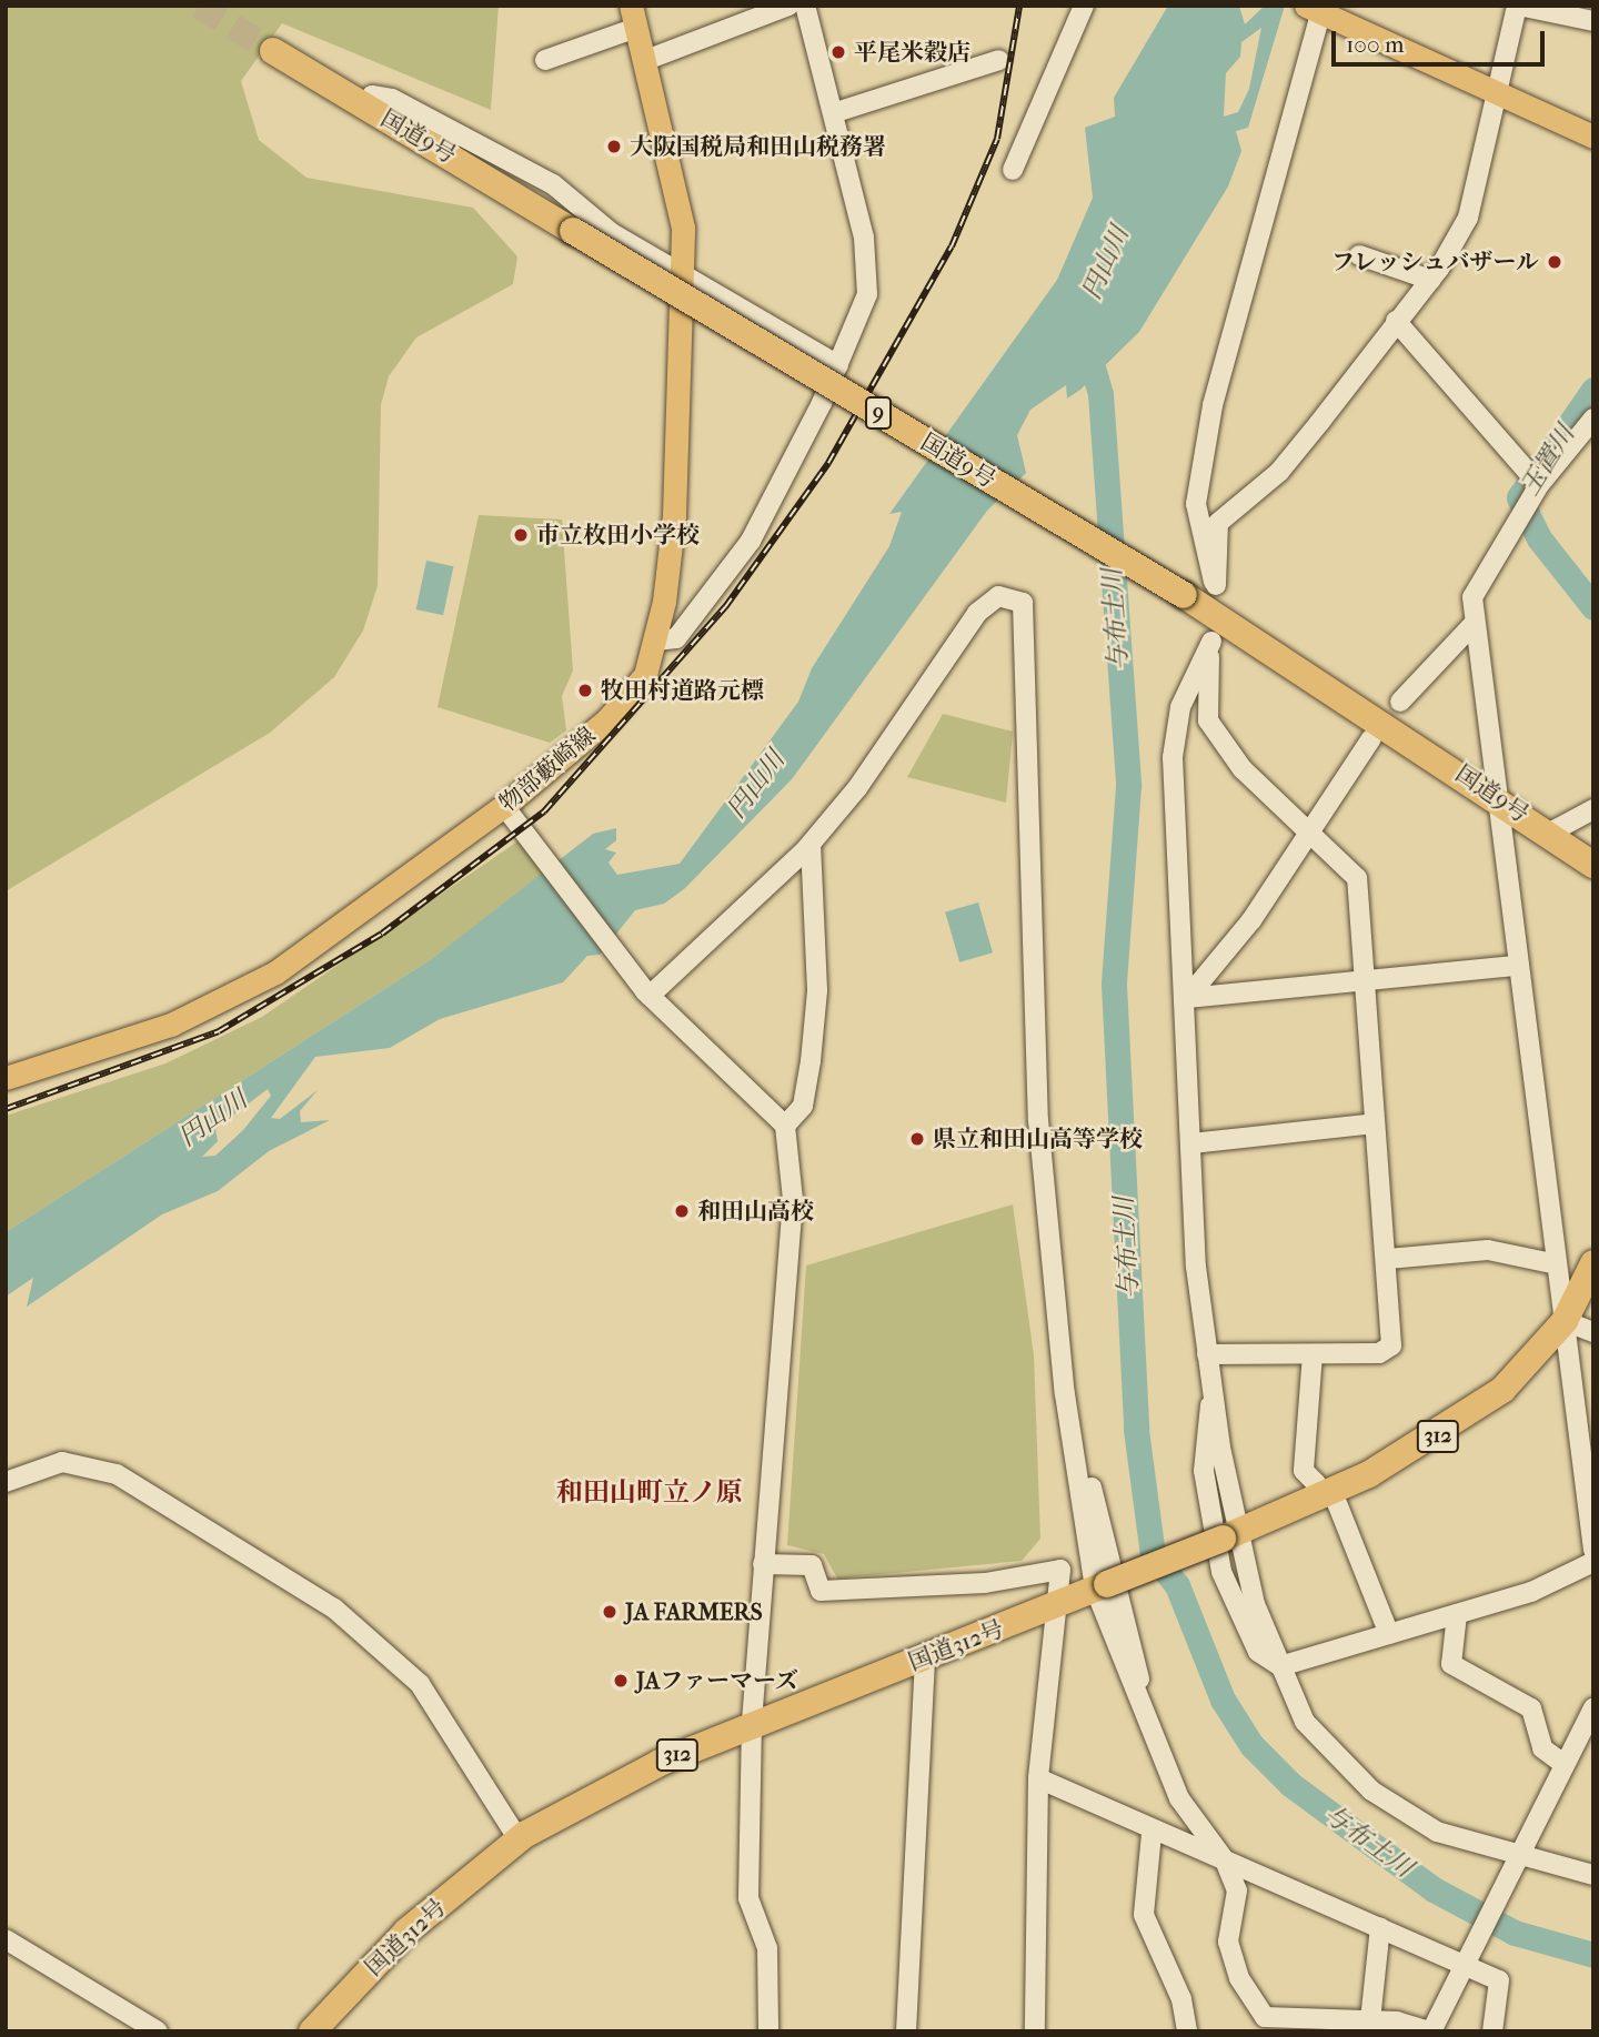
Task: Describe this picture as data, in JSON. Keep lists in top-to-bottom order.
{
  "streets": {
    "highway": [
      "国道9号",
      "9",
      "312",
      "国道312号"
    ],
    "main road": ["物部藪崎線"]
  },
  "districts": ["和田山町立ノ原"],
  "water": ["円山川", "玉置川", "与布土川"],
  "places": [
    "平尾米穀店",
    "大阪国税局和田山税務署",
    "フレッシュバザール",
    "市立枚田小学校",
    "牧田村道路元標",
    "県立和田山高等学校",
    "和田山高校",
    "JA FARMERS",
    "JAファーマーズ"
  ],
  "scale_bar": "100 m"
}
